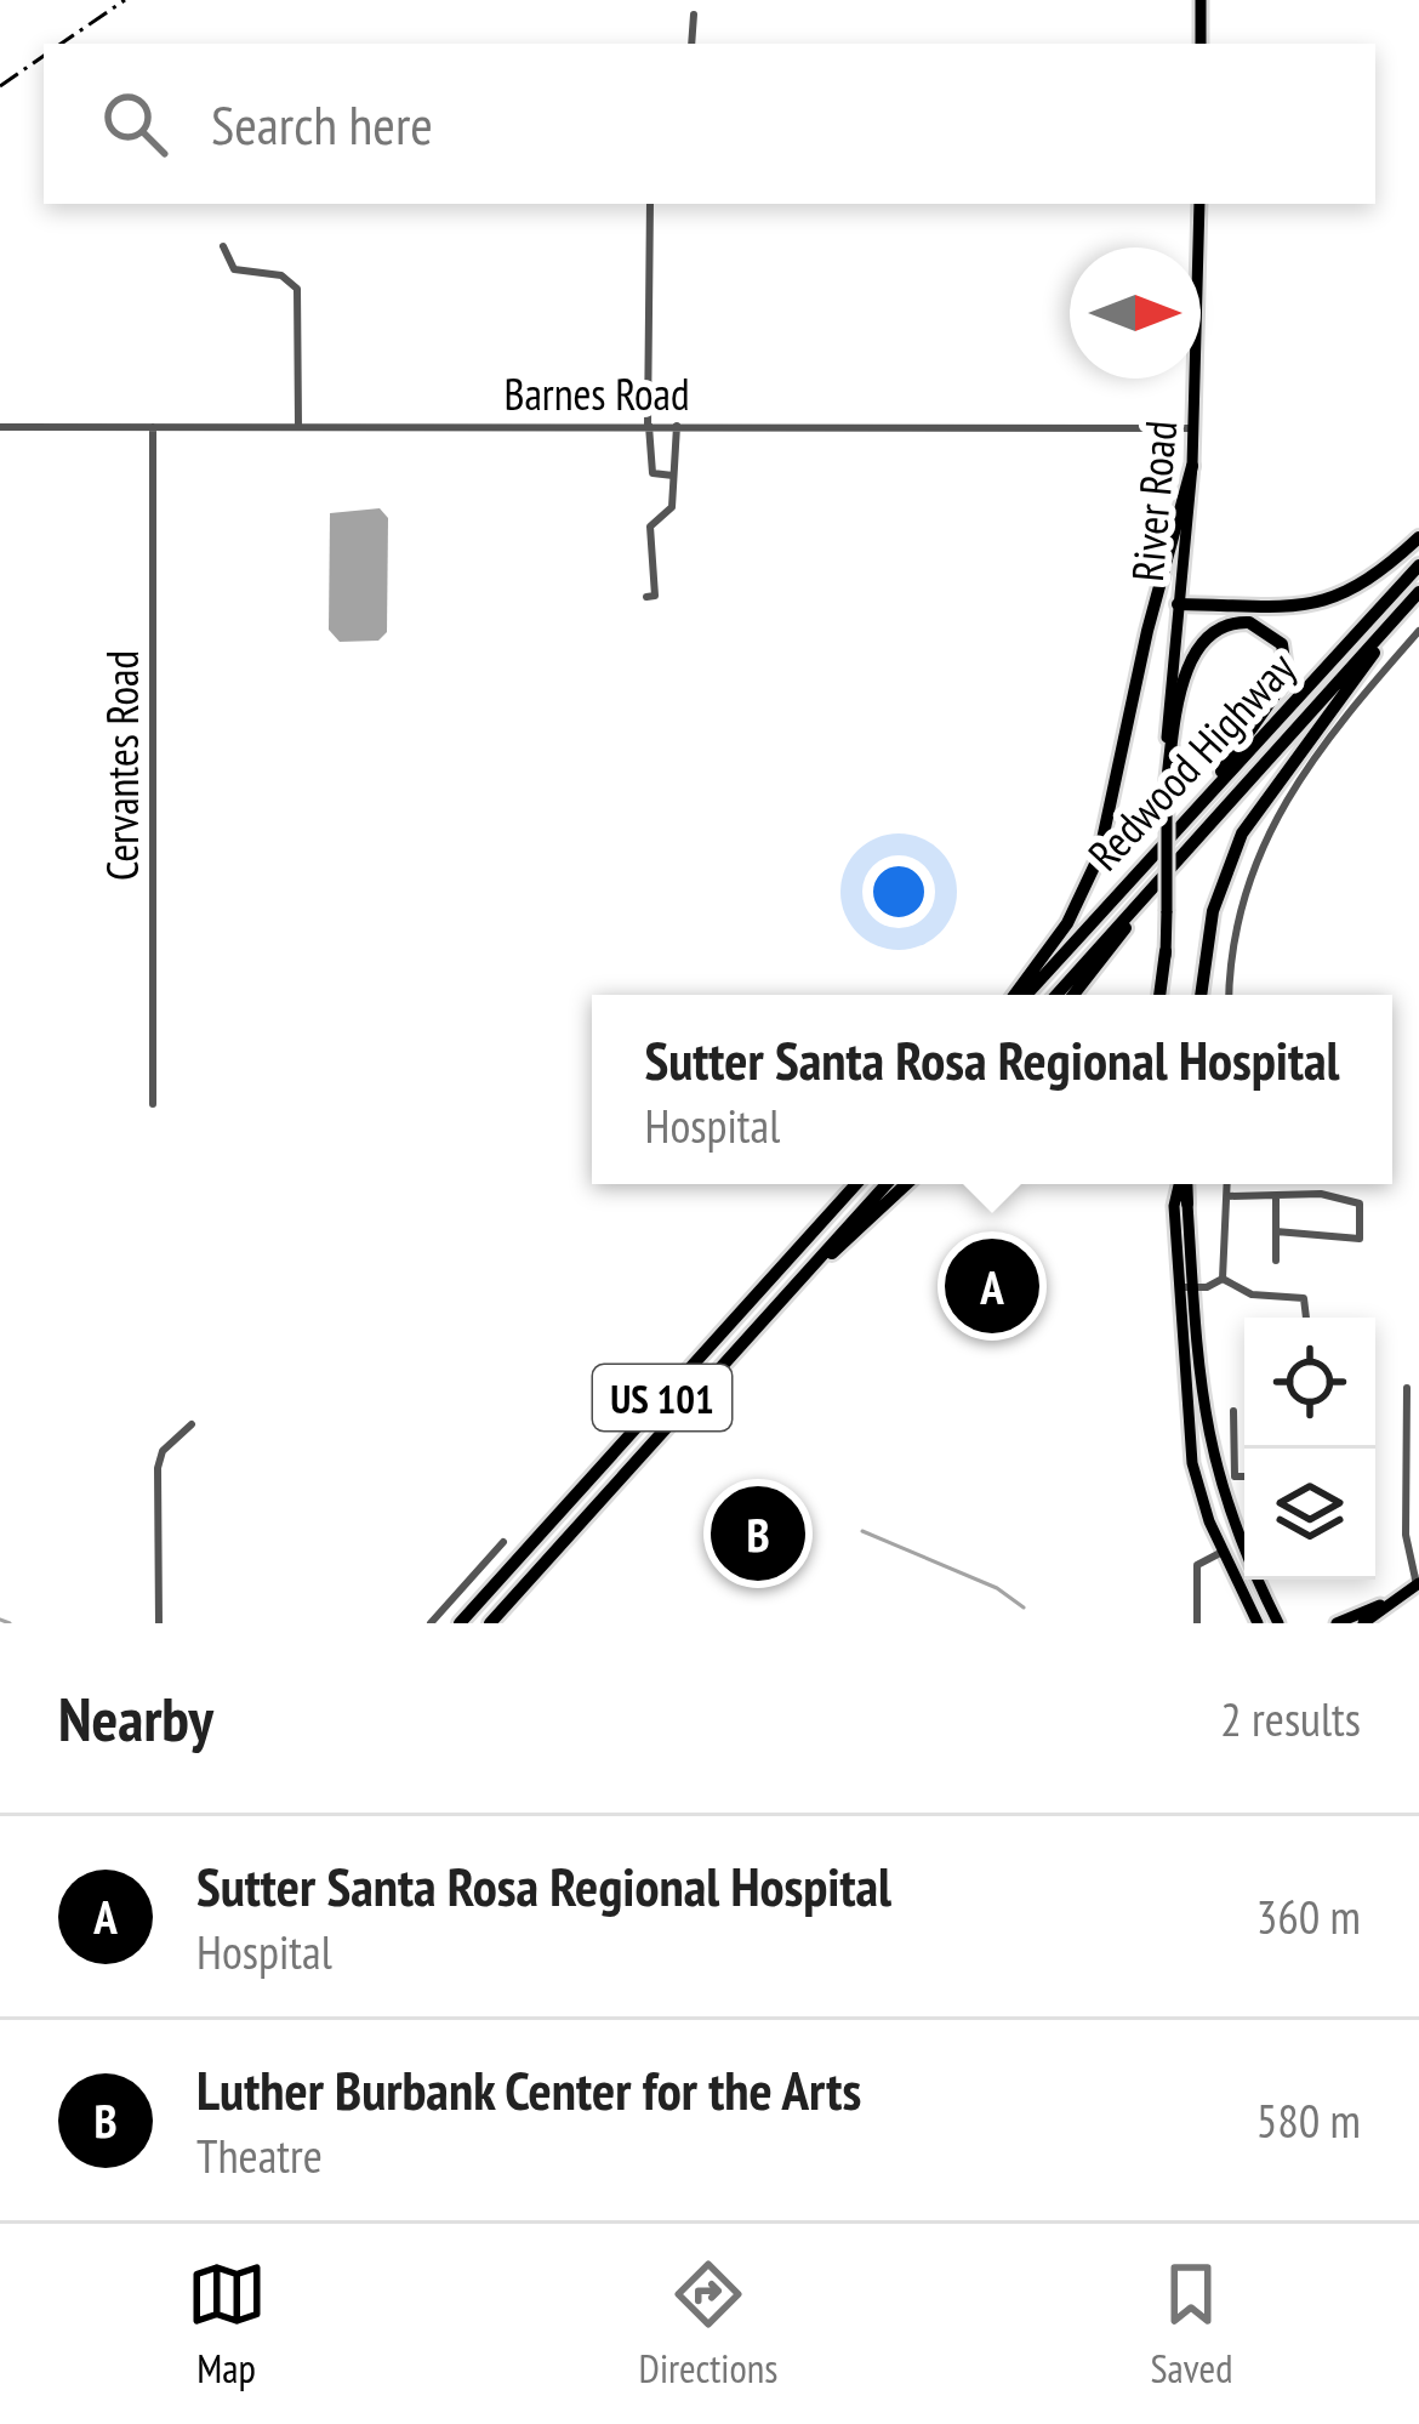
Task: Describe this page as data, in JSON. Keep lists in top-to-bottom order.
{
  "streets": {
    "highway": ["Redwood Highway", "US 101"],
    "main road": ["River Road"],
    "street": ["Barnes Road", "Cervantes Road"]
  },
  "crossings": [
    ["Barnes Road", "River Road"],
    ["Barnes Road", "Cervantes Road"]
  ],
  "north": "right",
  "page": {
    "search": "Search here",
    "popup": ["Sutter Santa Rosa Regional Hospital", "Hospital"],
    "pins": ["A", "B"],
    "heading": ["Nearby", "2 results"],
    "list": [
      {
        "mark": "A",
        "name": "Sutter Santa Rosa Regional Hospital",
        "note": "Hospital",
        "value": "360 m"
      },
      {
        "mark": "B",
        "name": "Luther Burbank Center for the Arts",
        "note": "Theatre",
        "value": "580 m"
      }
    ],
    "nav": ["Map", "Directions", "Saved"]
  }
}
